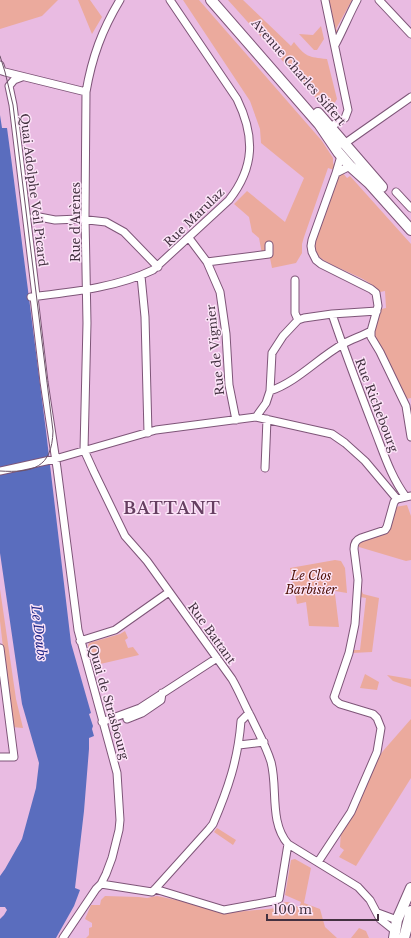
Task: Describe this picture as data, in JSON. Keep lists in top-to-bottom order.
{
  "streets": {
    "main road": ["Avenue Charles Siffert"],
    "street": [
      "Quai Adolphe Veil Picard",
      "Rue Marulaz",
      "Rue d'Arènes",
      "Rue de Vignier",
      "Rue Richebourg",
      "Rue Battant",
      "Quai de Strasbourg"
    ]
  },
  "crossings": [
    ["Quai Adolphe Veil Picard", "Rue Marulaz"],
    ["Quai Adolphe Veil Picard", "Quai de Strasbourg"],
    ["Rue Marulaz", "Rue d'Arènes"],
    ["Rue Marulaz", "Rue de Vignier"],
    ["Rue d'Arènes", "Rue Battant"]
  ],
  "districts": ["BATTANT"],
  "water": ["Le Doubs"],
  "parks": ["Le Clos Barbisier"],
  "scale_bar": "100 m"
}
